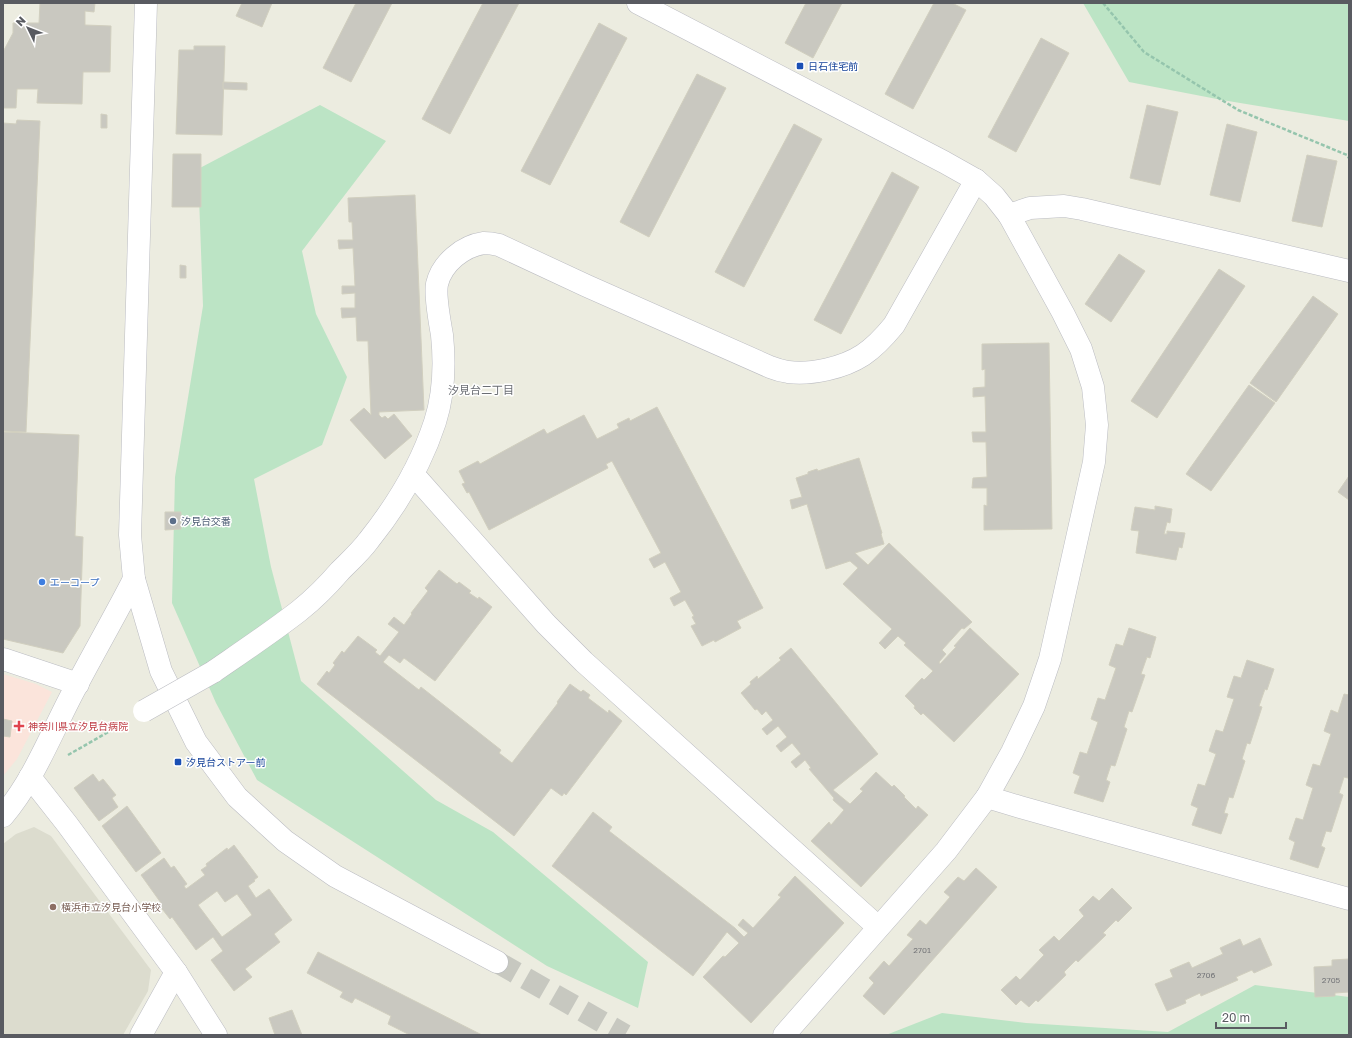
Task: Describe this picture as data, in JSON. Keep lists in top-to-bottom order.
{
  "districts": ["汐見台二丁目"],
  "places": {
    "transit": ["日石住宅前", "汐見台ストアー前"],
    "other": ["汐見台交番", "エーコープ", "横浜市立汐見台小学校"],
    "health": ["神奈川県立汐見台病院"]
  },
  "house_numbers": ["2701", "2706", "2705"],
  "scale_bar": "20 m",
  "north": "top left"
}
